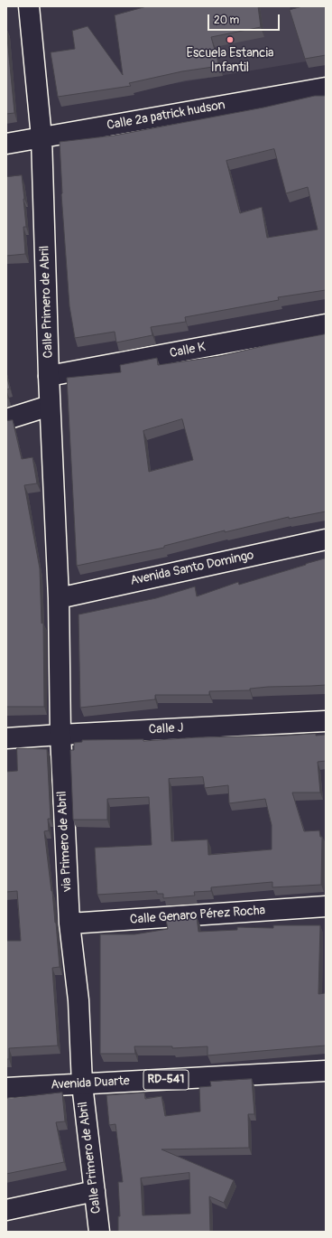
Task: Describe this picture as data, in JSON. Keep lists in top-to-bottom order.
{
  "streets": {
    "main road": [
      "Calle 2ª patrick hudson",
      "Calle Primero de Abril",
      "Calle K",
      "Avenida Santo Domingo",
      "Calle J",
      "via Primero de Abril",
      "Calle Genaro Pérez Rocha",
      "RD-541",
      "Avenida Duarte"
    ]
  },
  "crossings": [
    ["Calle 2ª patrick hudson", "Calle Primero de Abril"],
    ["Calle Primero de Abril", "Calle K"],
    ["Calle Primero de Abril", "Avenida Santo Domingo"],
    ["Calle Primero de Abril", "via Primero de Abril"],
    ["Calle Primero de Abril", "Avenida Duarte"],
    ["Avenida Santo Domingo", "via Primero de Abril"],
    ["Calle J", "via Primero de Abril"],
    ["via Primero de Abril", "Calle Genaro Pérez Rocha"],
    ["via Primero de Abril", "Avenida Duarte"]
  ],
  "places": ["Escuela Estancia Infantil"],
  "scale_bar": "20 m"
}
